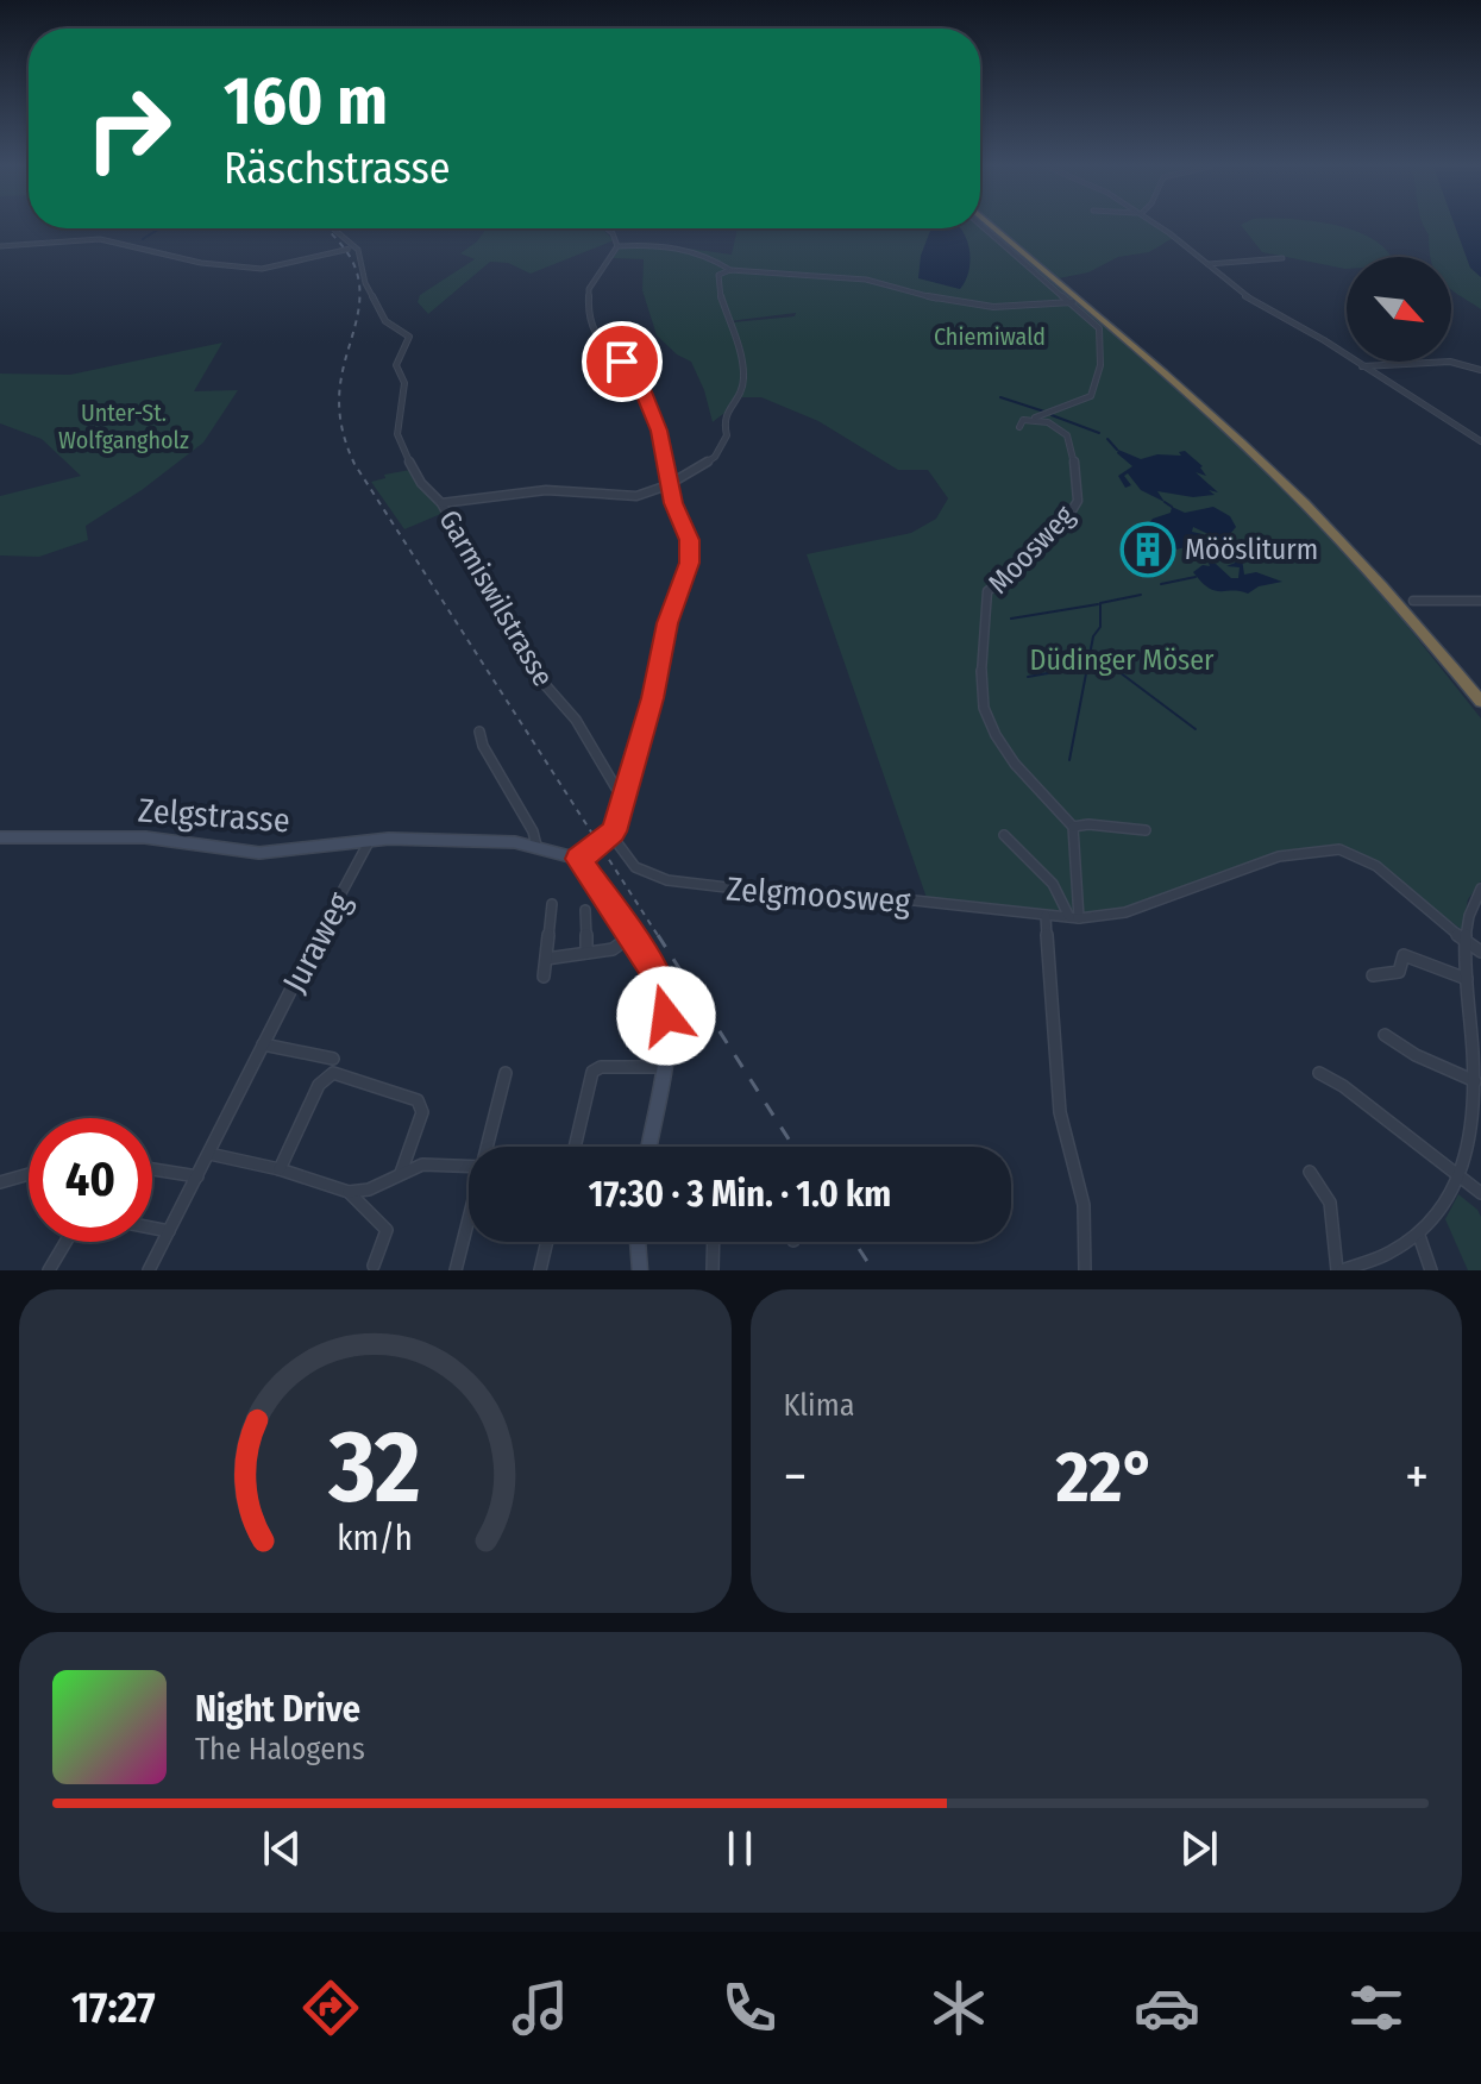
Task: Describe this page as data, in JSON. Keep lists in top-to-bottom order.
{
  "streets": {
    "street": [
      "Moosweg",
      "Garmiswilstrasse",
      "Zelgstrasse",
      "Zelgmoosweg",
      "Juraweg"
    ]
  },
  "crossings": [
    ["Zelgstrasse", "Juraweg"]
  ],
  "parks": ["Chiemiwald", "Unter-St. Wolfgangholz", "Düdinger Möser"],
  "places": {
    "building": ["Möösliturm"]
  },
  "north": "bottom right",
  "page": {
    "turn": ["160 m", "Räschstrasse"],
    "limit": "40",
    "trip": "17:30 · 3 Min. · 1.0 km",
    "tile": "Klima",
    "heat": ["−", "22°", "+"],
    "song": ["Night Drive", "The Halogens"],
    "tabs": "17:27",
    "gauge": ["32", "km/h"]
  }
}
